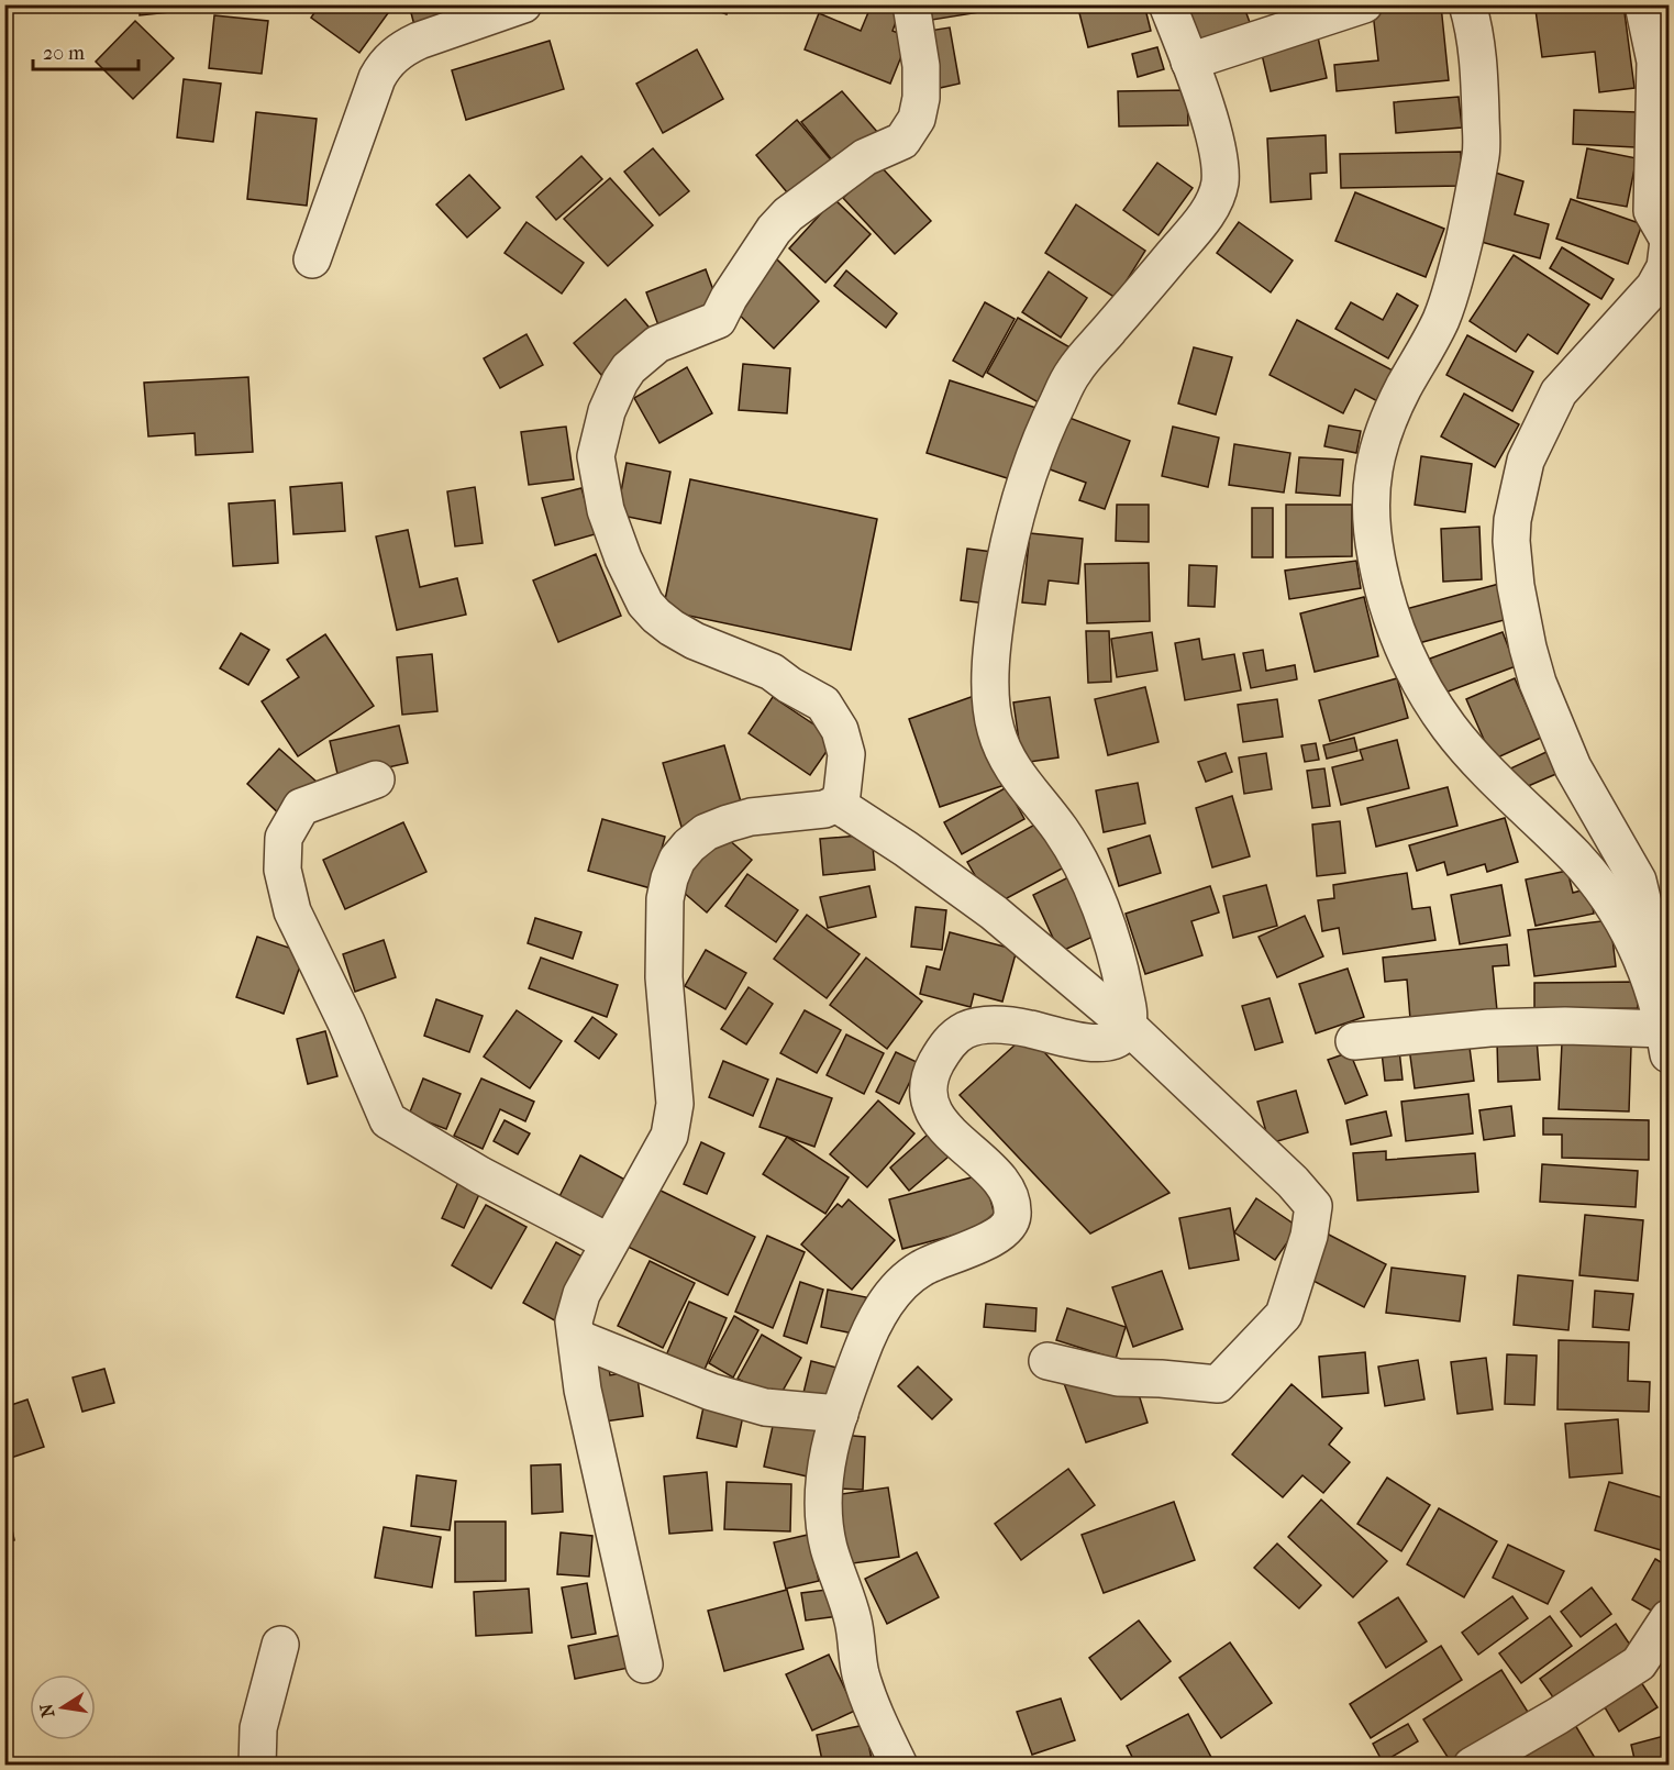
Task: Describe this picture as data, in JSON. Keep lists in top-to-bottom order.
{
  "scale_bar": "20 m",
  "north": "left"
}
